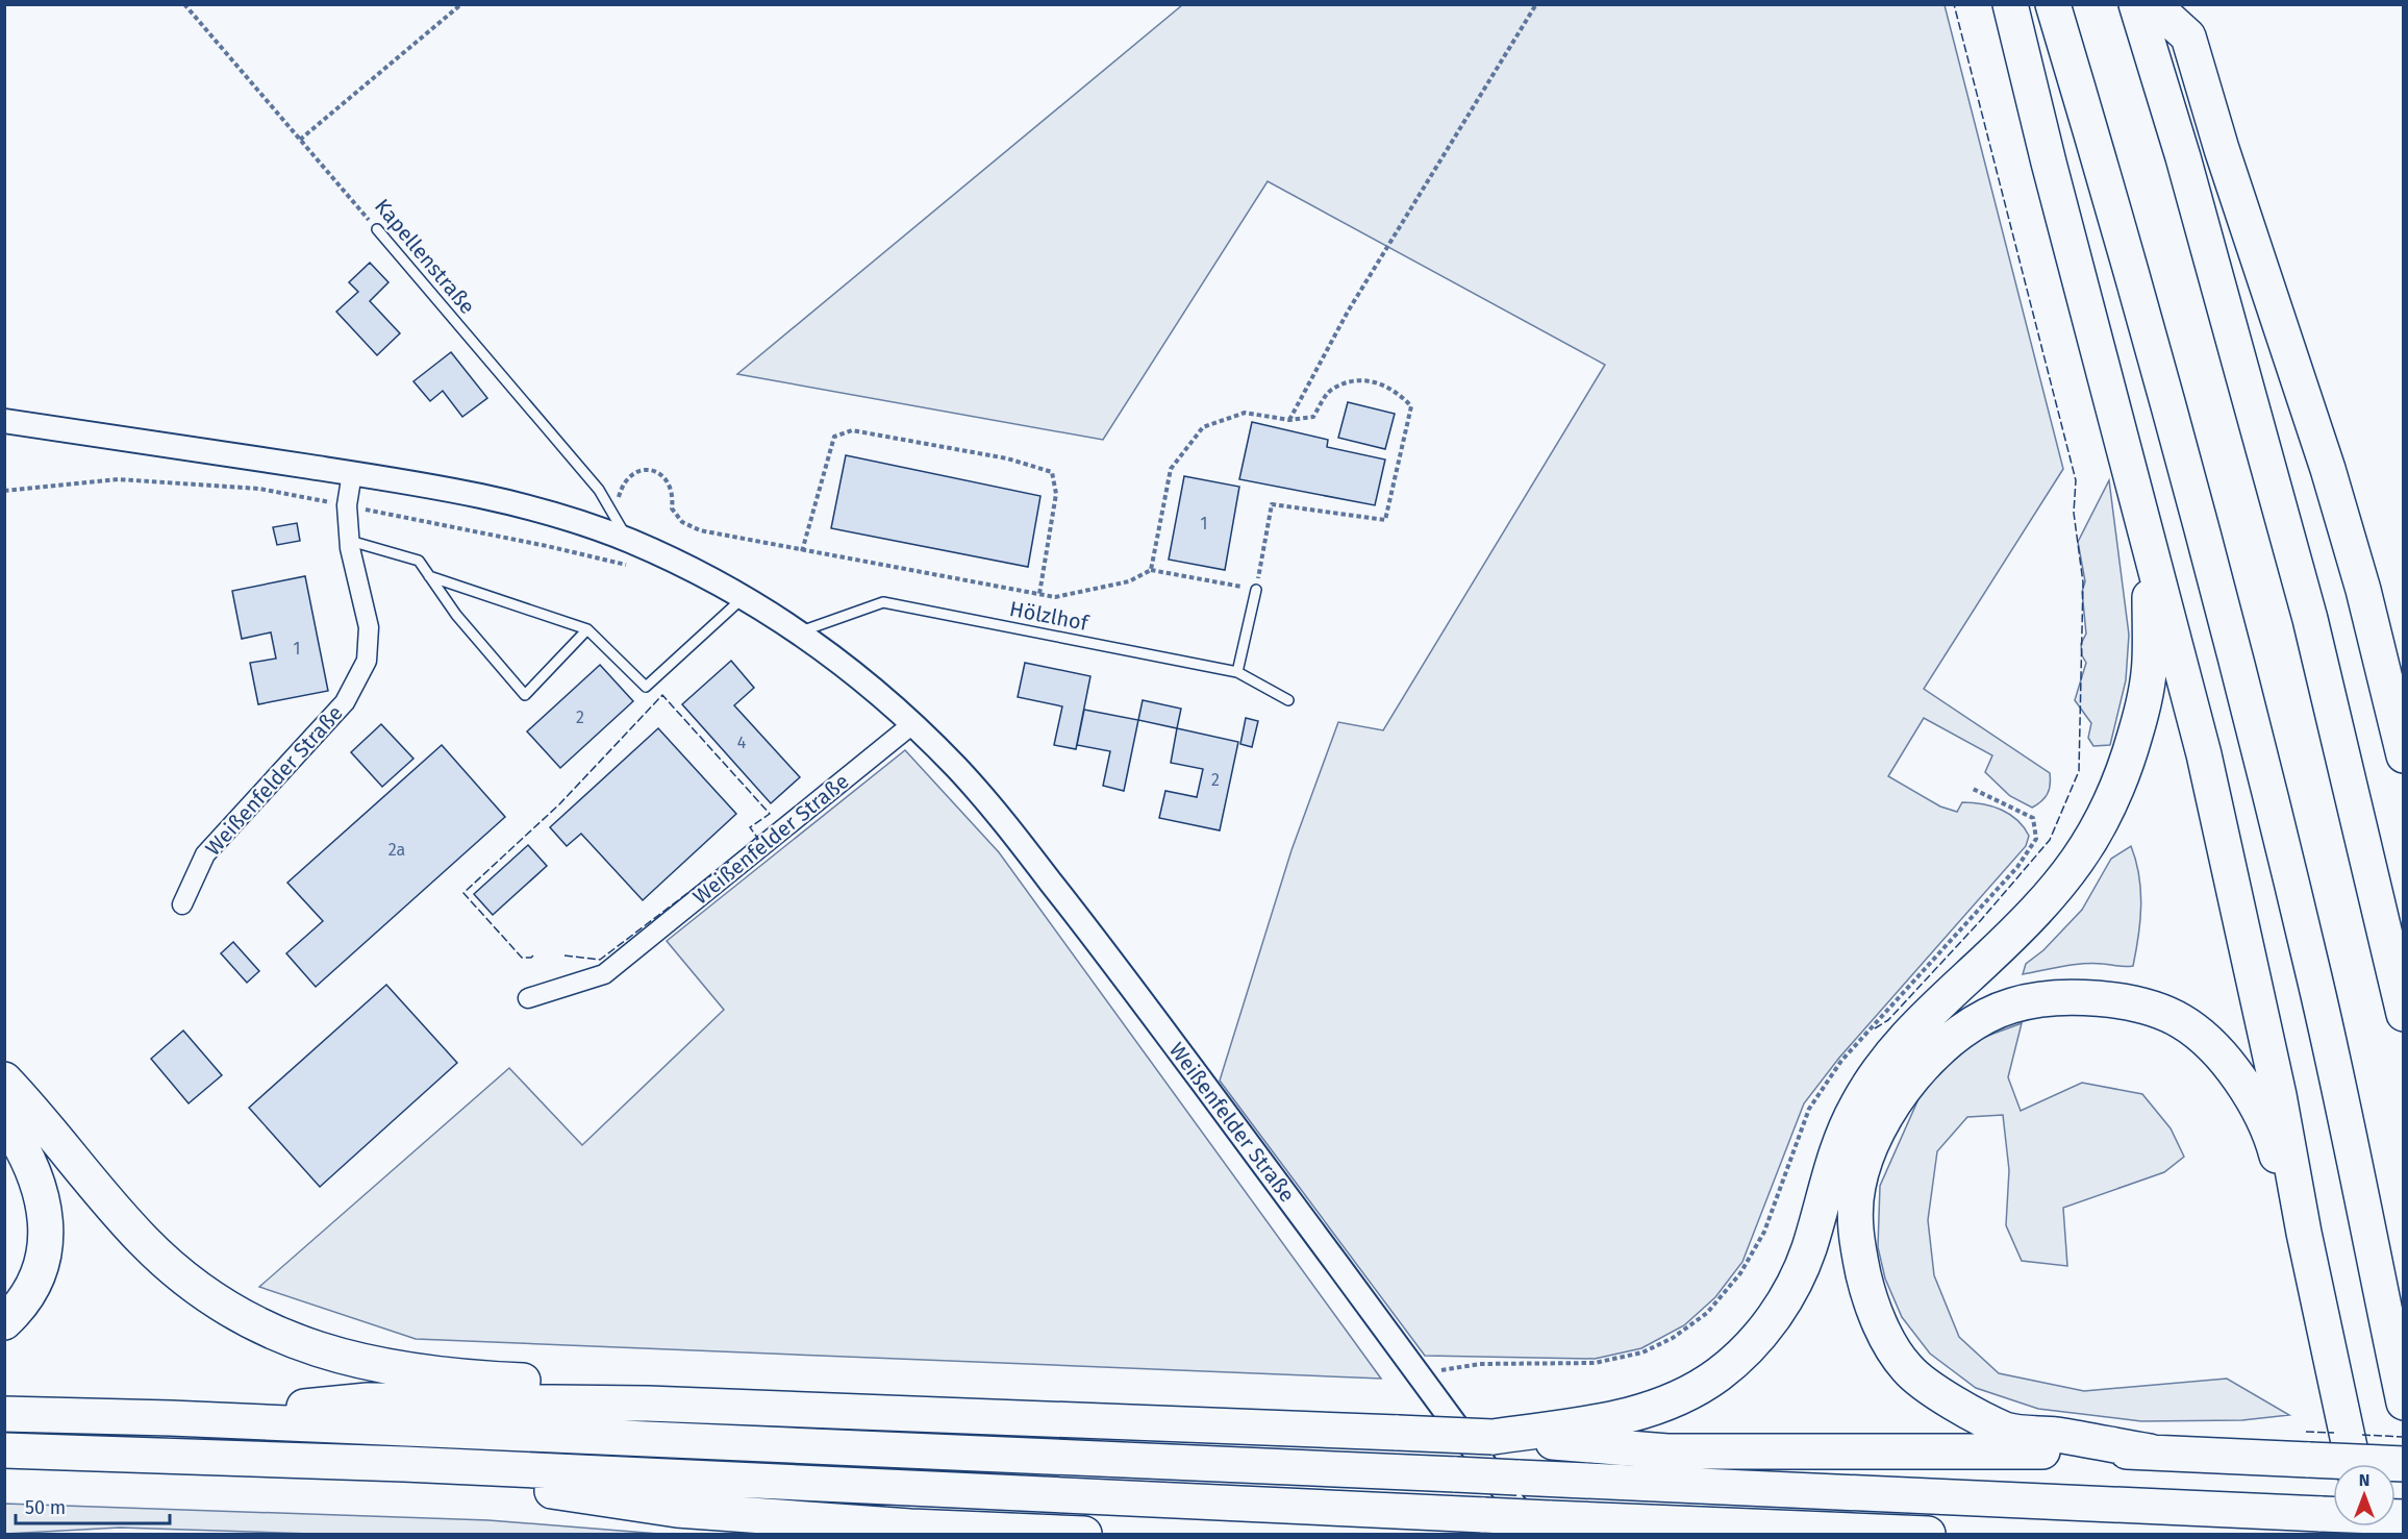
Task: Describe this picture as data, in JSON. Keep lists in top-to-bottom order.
{
  "streets": {
    "street": ["Weißenfelder Straße"],
    "lane": ["Kapellenstraße", "Hölzlhof"]
  },
  "crossings": [
    ["Kapellenstraße", "Weißenfelder Straße"],
    ["Hölzlhof", "Weißenfelder Straße"]
  ],
  "house_numbers": [
    "1",
    "1",
    "2",
    "4",
    "2",
    "2a"
  ],
  "scale_bar": "50 m",
  "north": "top"
}
